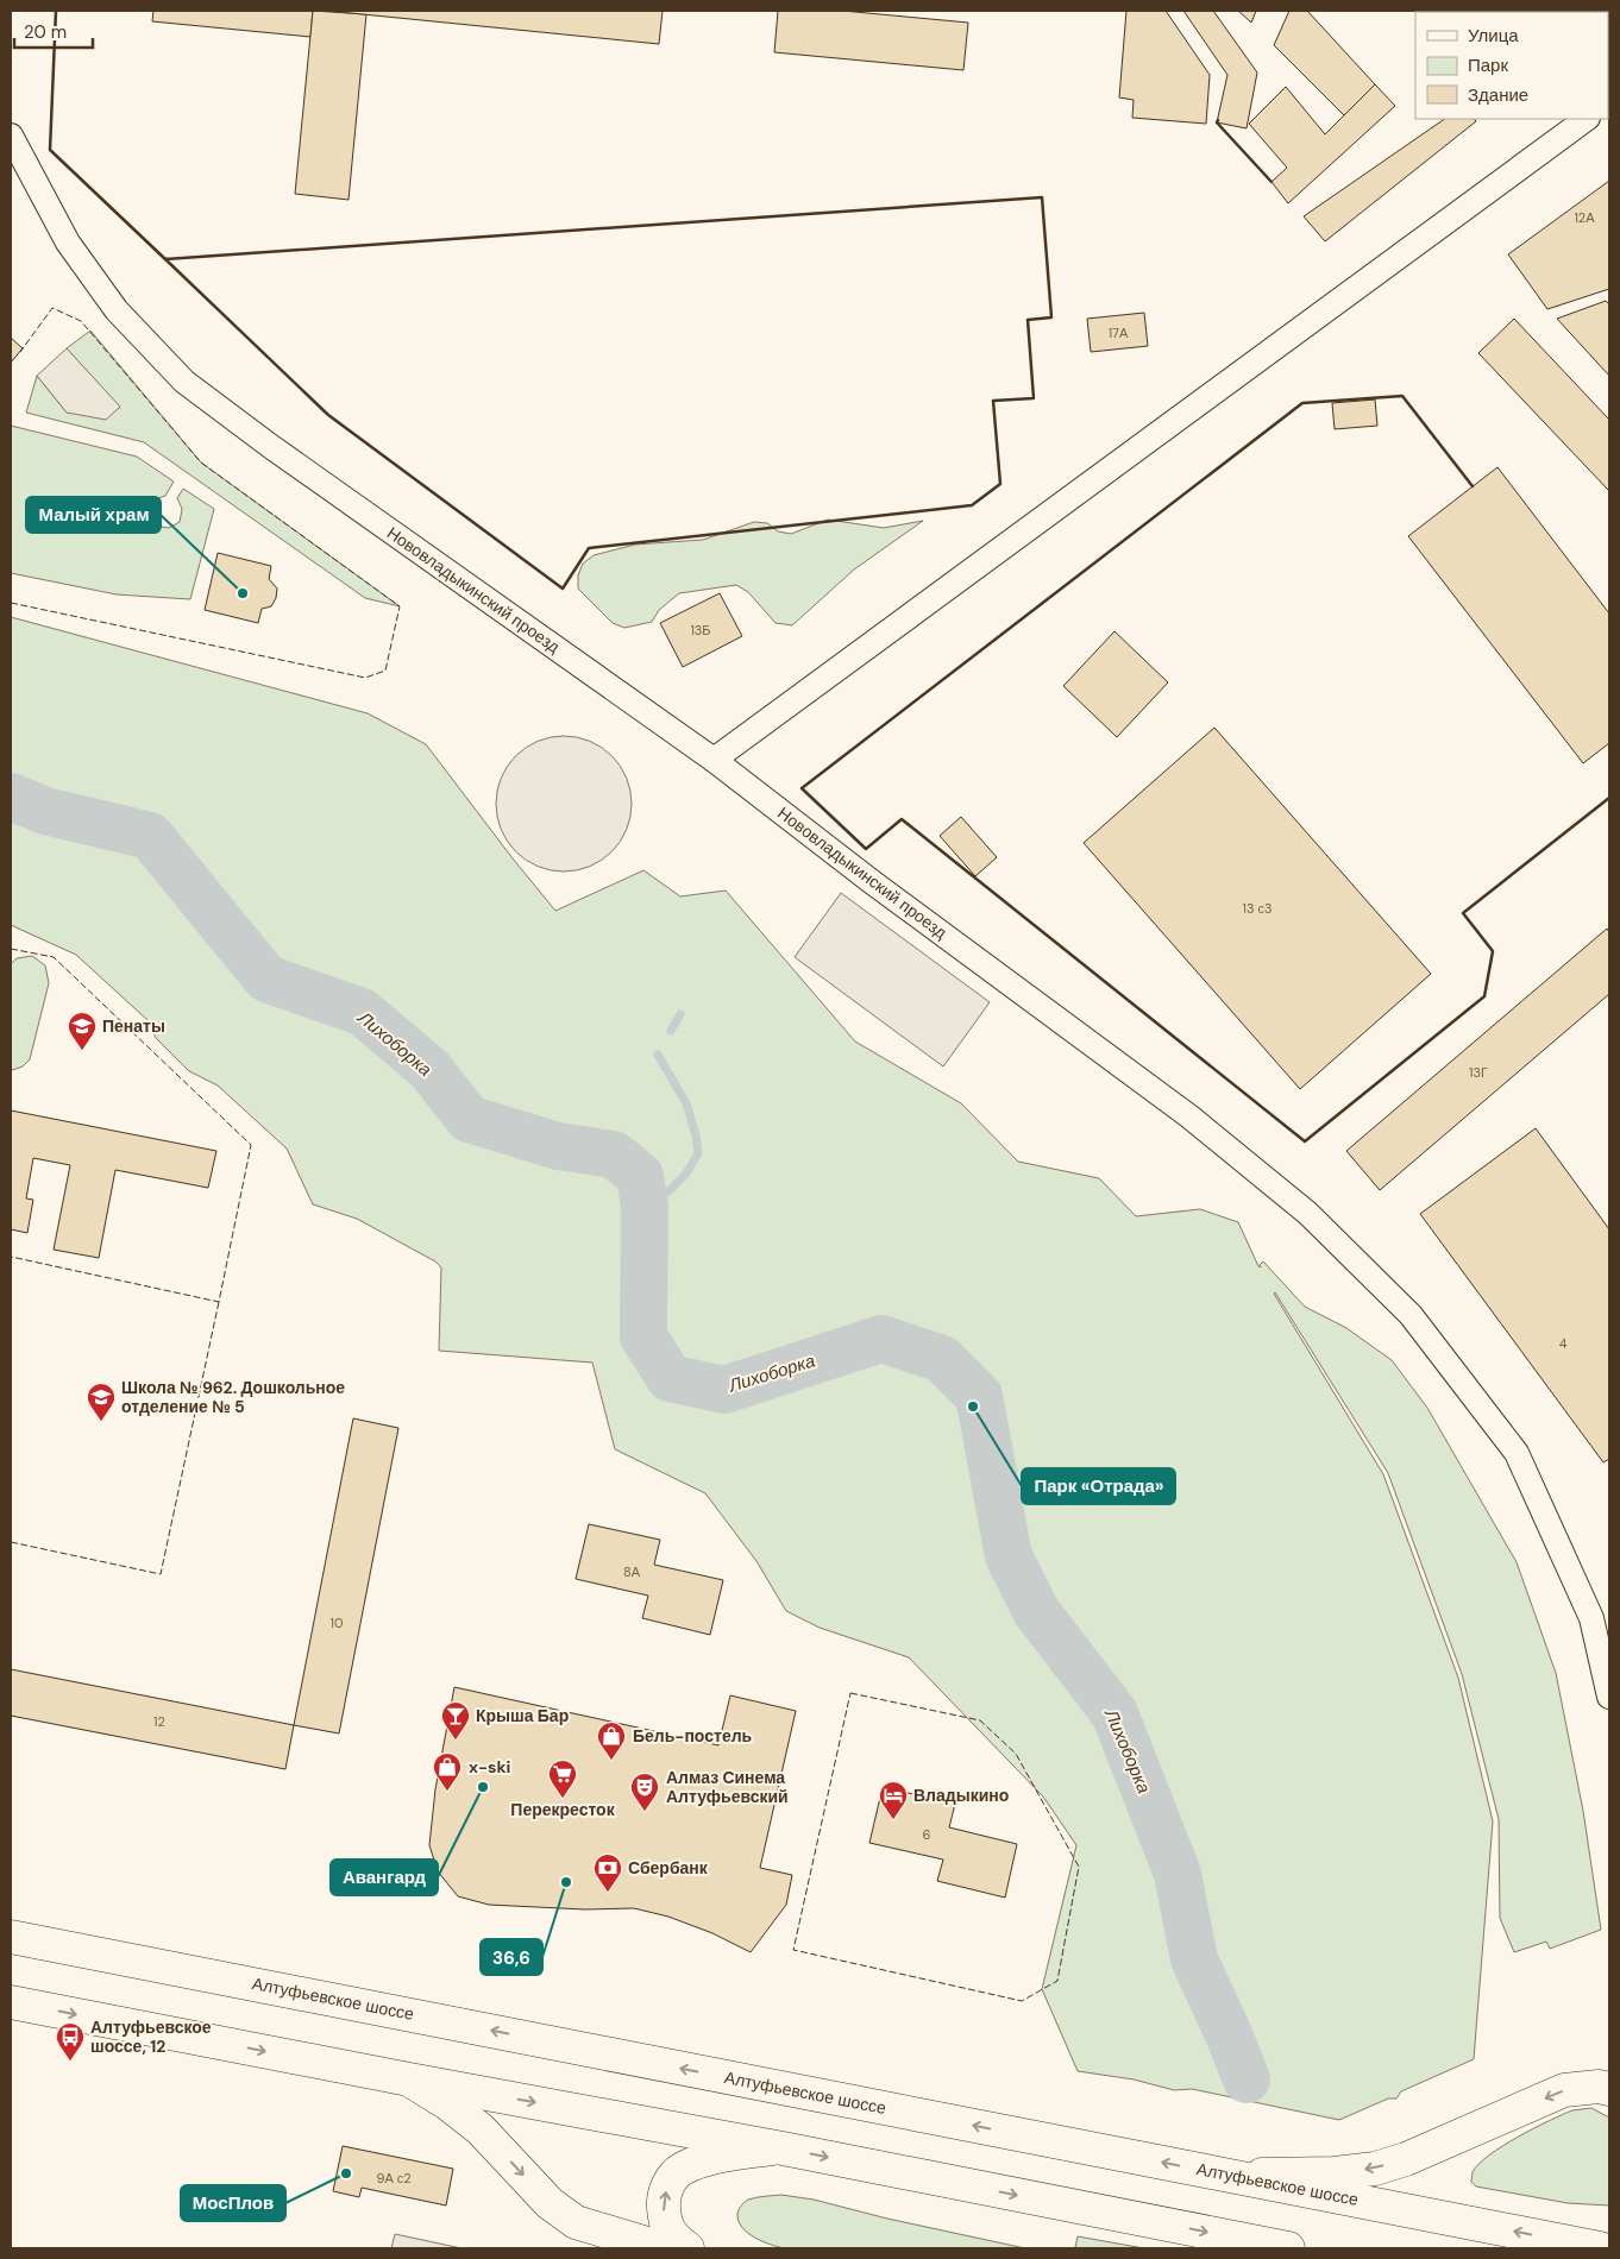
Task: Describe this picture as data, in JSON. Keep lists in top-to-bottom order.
{
  "streets": {
    "main road": ["Алтуфьевское шоссе"],
    "street": ["Нововладыкинский проезд"]
  },
  "water": ["Лихоборка"],
  "places": {
    "other": [
      "Малый храм",
      "Парк «Отрада»",
      "Авангард",
      "36,6",
      "МосПлов"
    ],
    "school or university": ["Пенаты", "Школа № 962. Дошкольное отделение № 5"],
    "bar": ["Крыша Бар"],
    "shop": ["Бель-постель", "x-ski"],
    "supermarket": ["Перекресток"],
    "theatre": ["Алмаз Синема Алтуфьевский"],
    "hotel": ["Владыкино"],
    "bank": ["Сбербанк"],
    "bus stop": ["Алтуфьевское шоссе, 12"]
  },
  "house_numbers": [
    "12А",
    "17А",
    "13Б",
    "13 с3",
    "13Г",
    "4",
    "8А",
    "10",
    "12",
    "6",
    "9А с2"
  ],
  "legend": ["Улица", "Парк", "Здание"],
  "scale_bar": "20 m"
}
